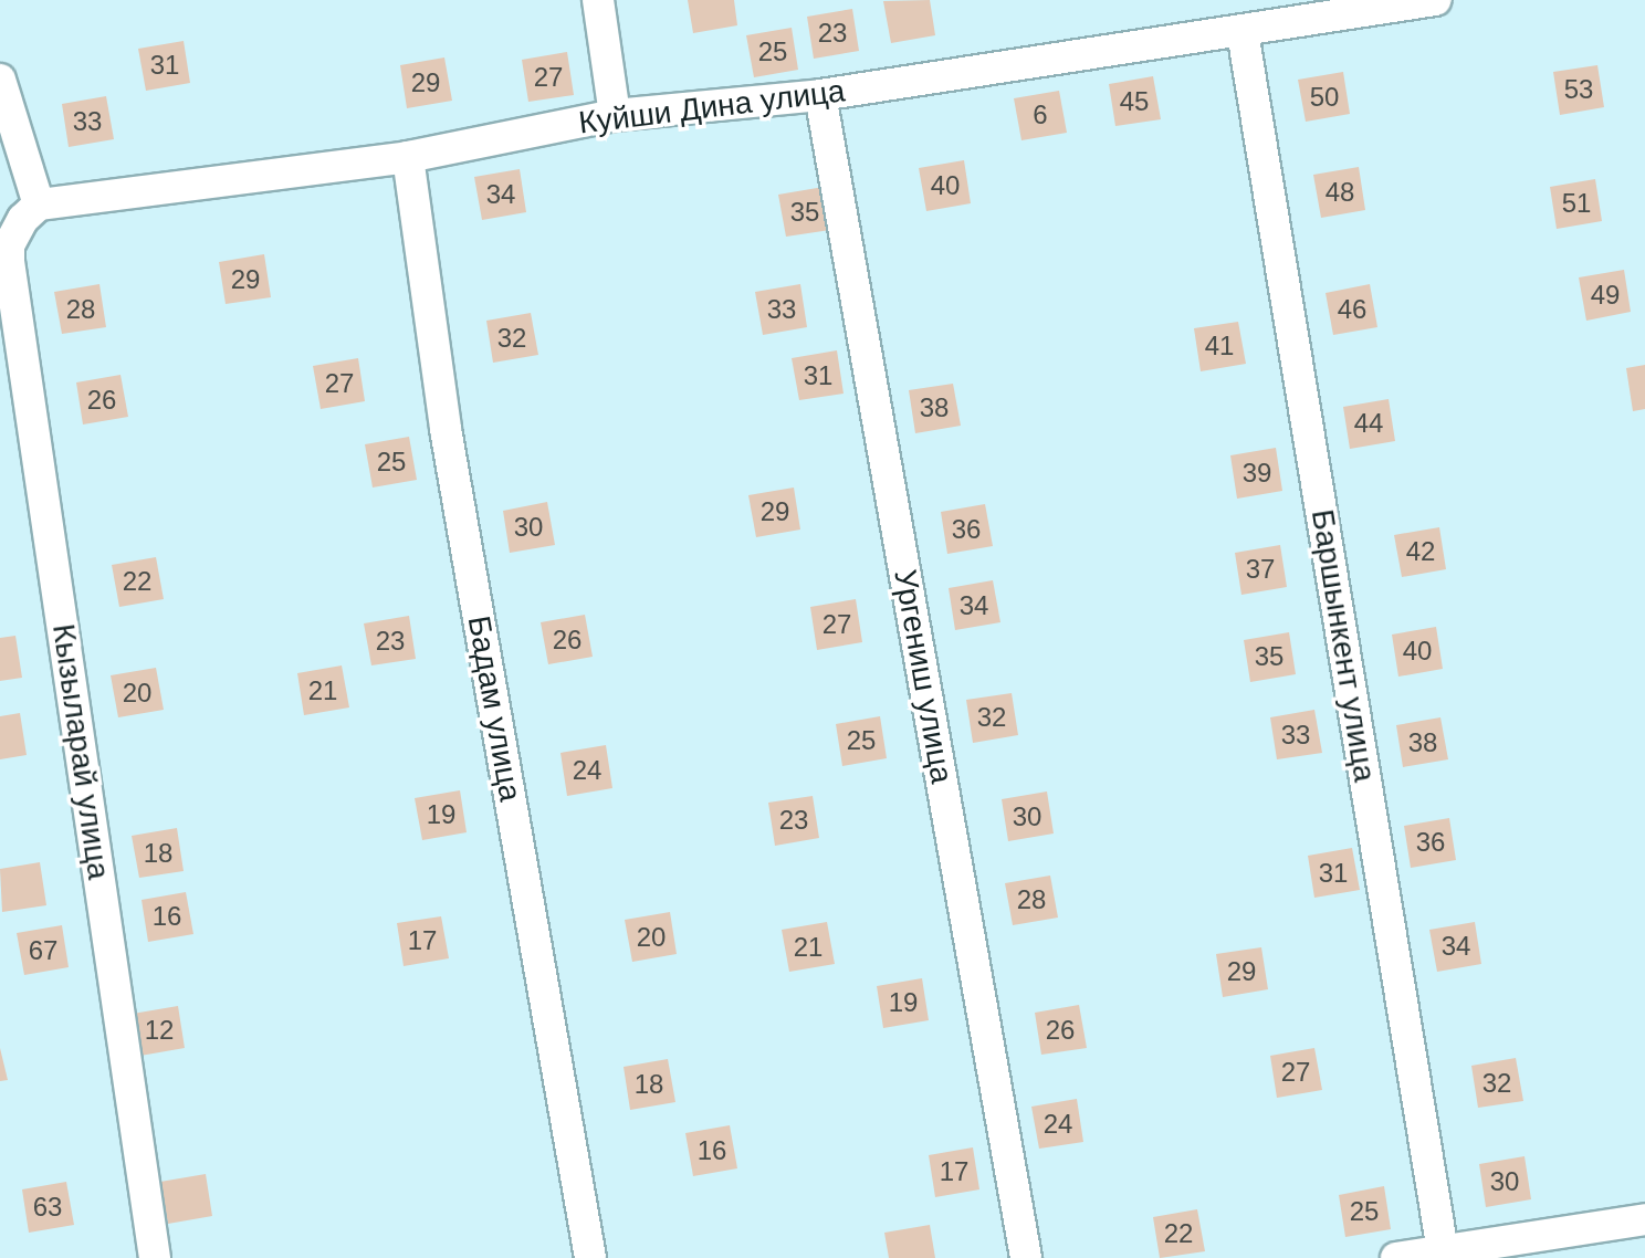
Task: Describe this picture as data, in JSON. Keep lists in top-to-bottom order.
{
  "streets": {
    "street": [
      "Куйши Дина улица",
      "Баршынкент улица",
      "Ургениш улица",
      "Бадам улица",
      "Кызыларай улица"
    ]
  },
  "crossings": [
    ["Куйши Дина улица", "Баршынкент улица"],
    ["Куйши Дина улица", "Ургениш улица"],
    ["Куйши Дина улица", "Бадам улица"],
    ["Куйши Дина улица", "Кызыларай улица"]
  ],
  "house_numbers": [
    "23",
    "25",
    "31",
    "27",
    "29",
    "53",
    "50",
    "45",
    "6",
    "33",
    "40",
    "48",
    "34",
    "51",
    "35",
    "29",
    "49",
    "28",
    "33",
    "46",
    "32",
    "41",
    "31",
    "27",
    "26",
    "38",
    "44",
    "25",
    "39",
    "29",
    "30",
    "36",
    "42",
    "37",
    "22",
    "34",
    "27",
    "26",
    "23",
    "40",
    "35",
    "21",
    "20",
    "32",
    "33",
    "25",
    "38",
    "24",
    "19",
    "30",
    "23",
    "36",
    "18",
    "31",
    "28",
    "16",
    "20",
    "17",
    "34",
    "21",
    "67",
    "29",
    "19",
    "12",
    "26",
    "27",
    "32",
    "18",
    "24",
    "16",
    "17",
    "30",
    "63",
    "25",
    "22"
  ]
}
